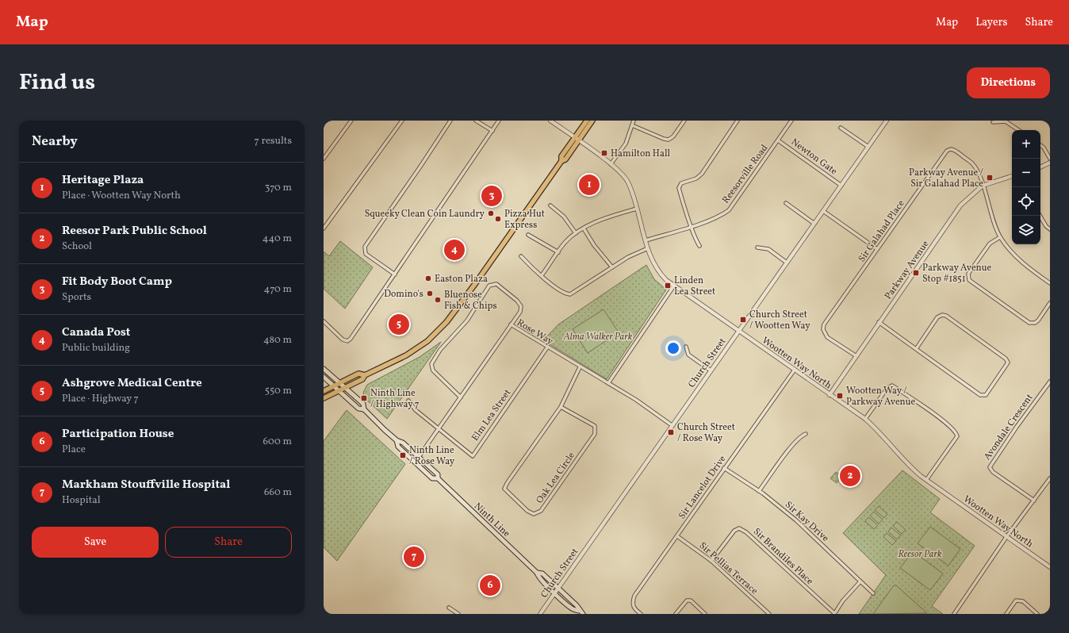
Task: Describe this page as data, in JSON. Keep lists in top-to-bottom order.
{
  "streets": {
    "main road": ["Ninth Line"],
    "street": [
      "Newton Gate",
      "Reesorville Road",
      "Sir Galahad Place",
      "Parkway Avenue",
      "Rose Way",
      "Church Street",
      "Wootten Way North",
      "Elm Lea Street",
      "Avondale Crescent",
      "Oak Lea Circle",
      "Sir Lancelot Drive",
      "Sir Kay Drive",
      "Sir Brandiles Place",
      "Sir Pellias Terrace"
    ]
  },
  "crossings": [
    ["Newton Gate", "Reesorville Road"],
    ["Newton Gate", "Church Street"],
    ["Reesorville Road", "Wootten Way North"],
    ["Sir Galahad Place", "Parkway Avenue"],
    ["Parkway Avenue", "Wootten Way North"],
    ["Rose Way", "Church Street"],
    ["Rose Way", "Elm Lea Street"],
    ["Rose Way", "Oak Lea Circle"],
    ["Rose Way", "Ninth Line"],
    ["Church Street", "Wootten Way North"],
    ["Church Street", "Ninth Line"],
    ["Wootten Way North", "Sir Lancelot Drive"],
    ["Sir Lancelot Drive", "Sir Kay Drive"],
    ["Sir Lancelot Drive", "Sir Pellias Terrace"],
    ["Sir Brandiles Place", "Sir Pellias Terrace"]
  ],
  "parks": ["Alma Walker Park", "Reesor Park"],
  "places": {
    "transit": [
      "Hamilton Hall",
      "Parkway Avenue / Sir Galahad Place",
      "Parkway Avenue Stop #1851",
      "Linden Lea Street",
      "Church Street / Wootten Way",
      "Wootten Way / Parkway Avenue",
      "Ninth Line / Highway 7",
      "Church Street / Rose Way",
      "Ninth Line / Rose Way"
    ],
    "other": [
      "Squeeky Clean Coin Laundry",
      "Pizza Hut Express",
      "Easton Plaza",
      "Domino's",
      "Bluenose Fish & Chips"
    ]
  },
  "page": {
    "header": "Map",
    "nav": ["Map", "Layers", "Share"],
    "title": "Find us",
    "buttons": [
      "Directions",
      ["Save", "Share"]
    ],
    "heading": ["Nearby", "7 results"],
    "map_buttons": ["+", "−"],
    "list": [
      {
        "mark": "1",
        "name": "Heritage Plaza",
        "note": "Place · Wootten Way North",
        "value": "370 m"
      },
      {
        "mark": "2",
        "name": "Reesor Park Public School",
        "note": "School",
        "value": "440 m"
      },
      {
        "mark": "3",
        "name": "Fit Body Boot Camp",
        "note": "Sports",
        "value": "470 m"
      },
      {
        "mark": "4",
        "name": "Canada Post",
        "note": "Public building",
        "value": "480 m"
      },
      {
        "mark": "5",
        "name": "Ashgrove Medical Centre",
        "note": "Place · Highway 7",
        "value": "550 m"
      },
      {
        "mark": "6",
        "name": "Participation House",
        "note": "Place",
        "value": "600 m"
      },
      {
        "mark": "7",
        "name": "Markham Stouffville Hospital",
        "note": "Hospital",
        "value": "660 m"
      }
    ],
    "pins": [
      "1",
      "3",
      "4",
      "5",
      "2",
      "7",
      "6"
    ]
  }
}
